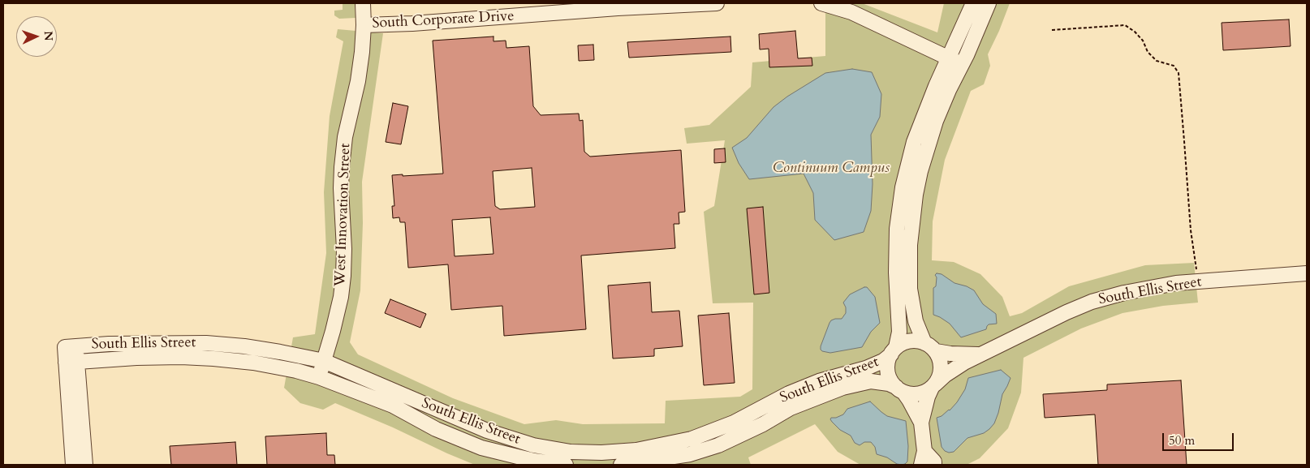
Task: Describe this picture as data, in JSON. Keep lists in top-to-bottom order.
{
  "streets": {
    "street": ["South Corporate Drive", "West Innovation Street", "South Ellis Street"]
  },
  "crossings": [
    ["South Corporate Drive", "West Innovation Street"],
    ["West Innovation Street", "South Ellis Street"]
  ],
  "parks": ["Continuum Campus"],
  "scale_bar": "50 m",
  "north": "right"
}
